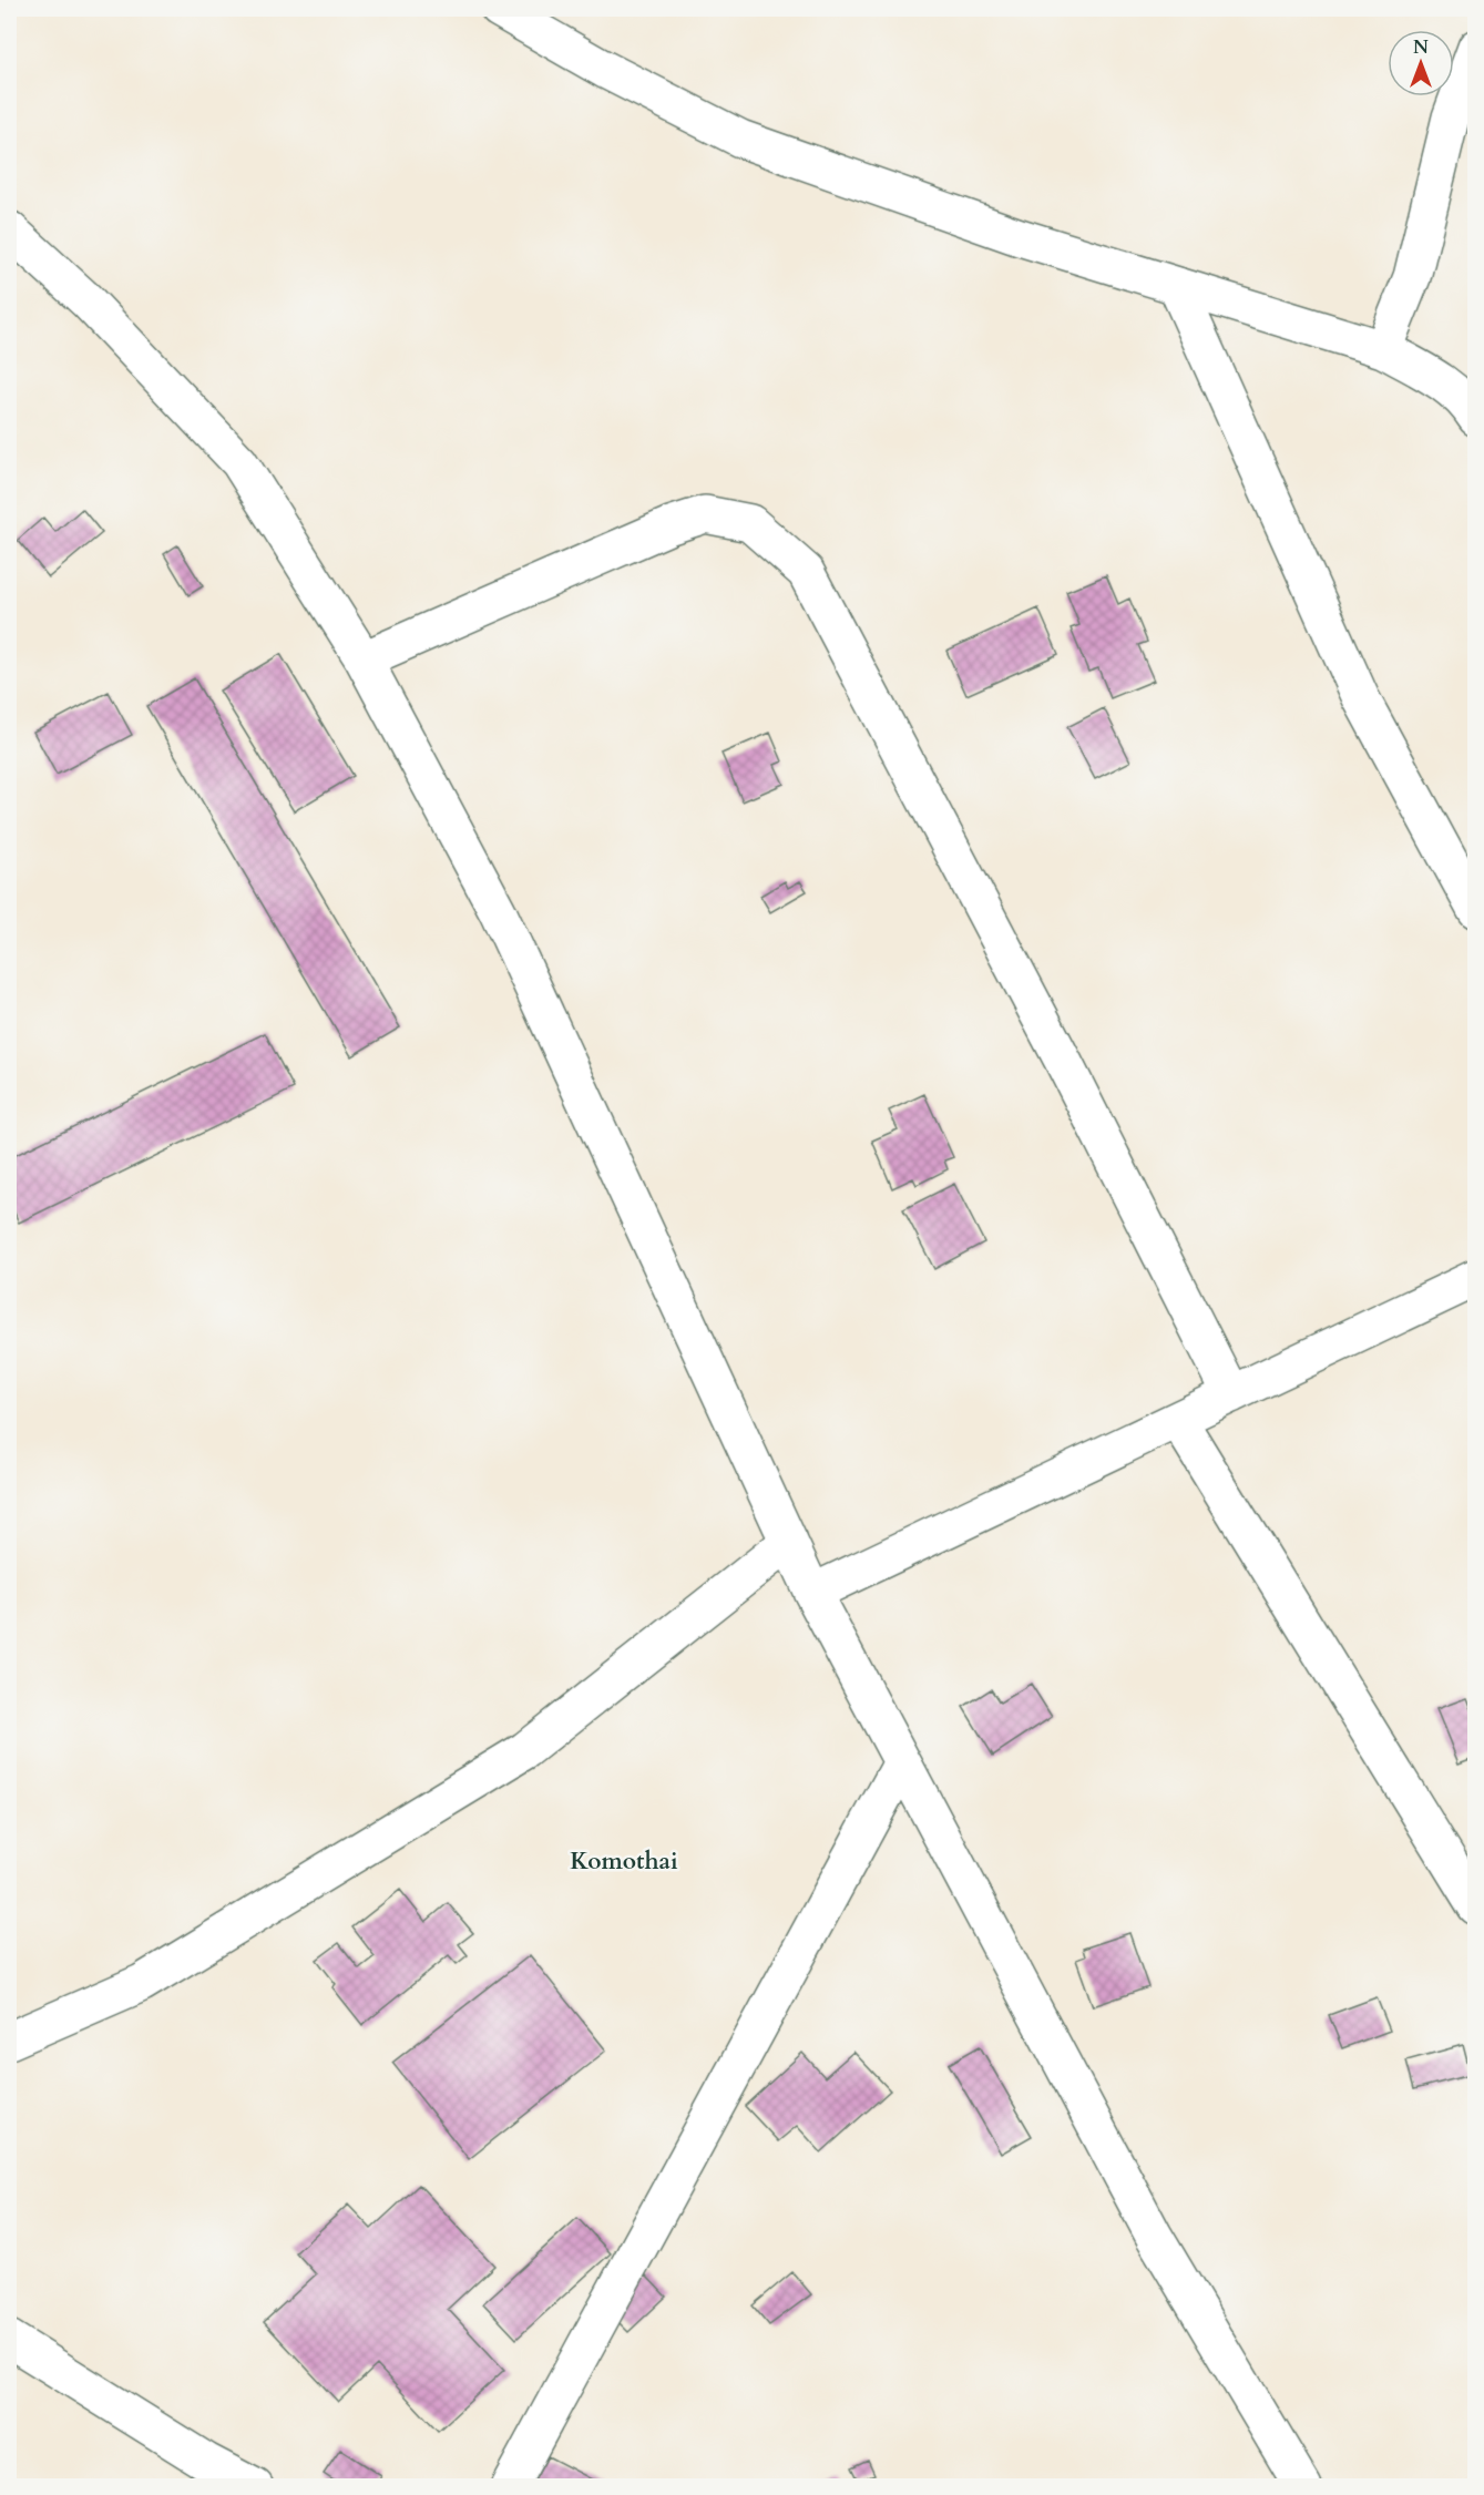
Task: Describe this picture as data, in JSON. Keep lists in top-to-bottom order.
{
  "districts": ["Komothai"],
  "north": "top"
}
